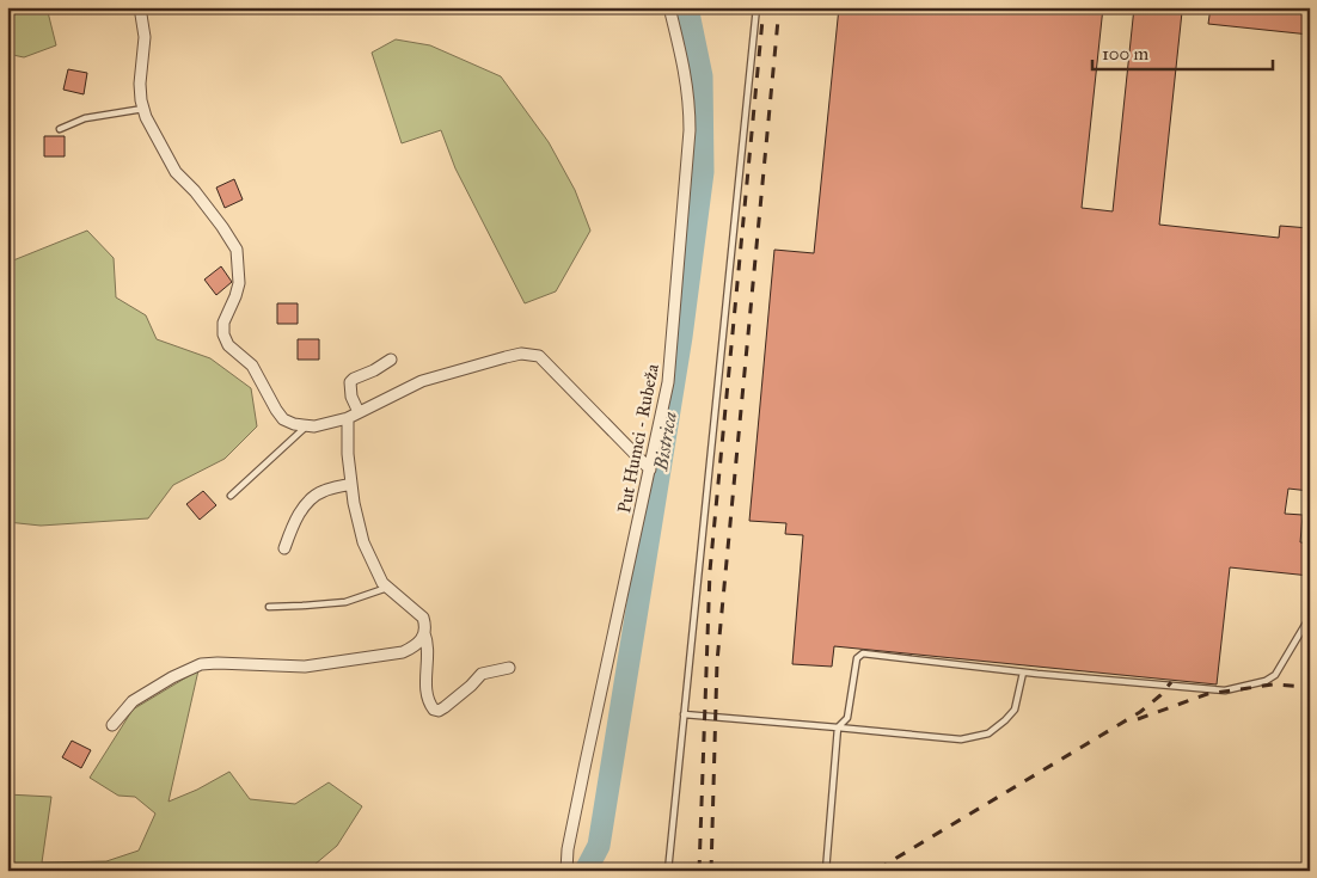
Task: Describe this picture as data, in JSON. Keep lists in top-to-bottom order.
{
  "streets": {
    "street": ["Put Humci - Rubeža"]
  },
  "water": ["Bistrica"],
  "scale_bar": "100 m"
}
